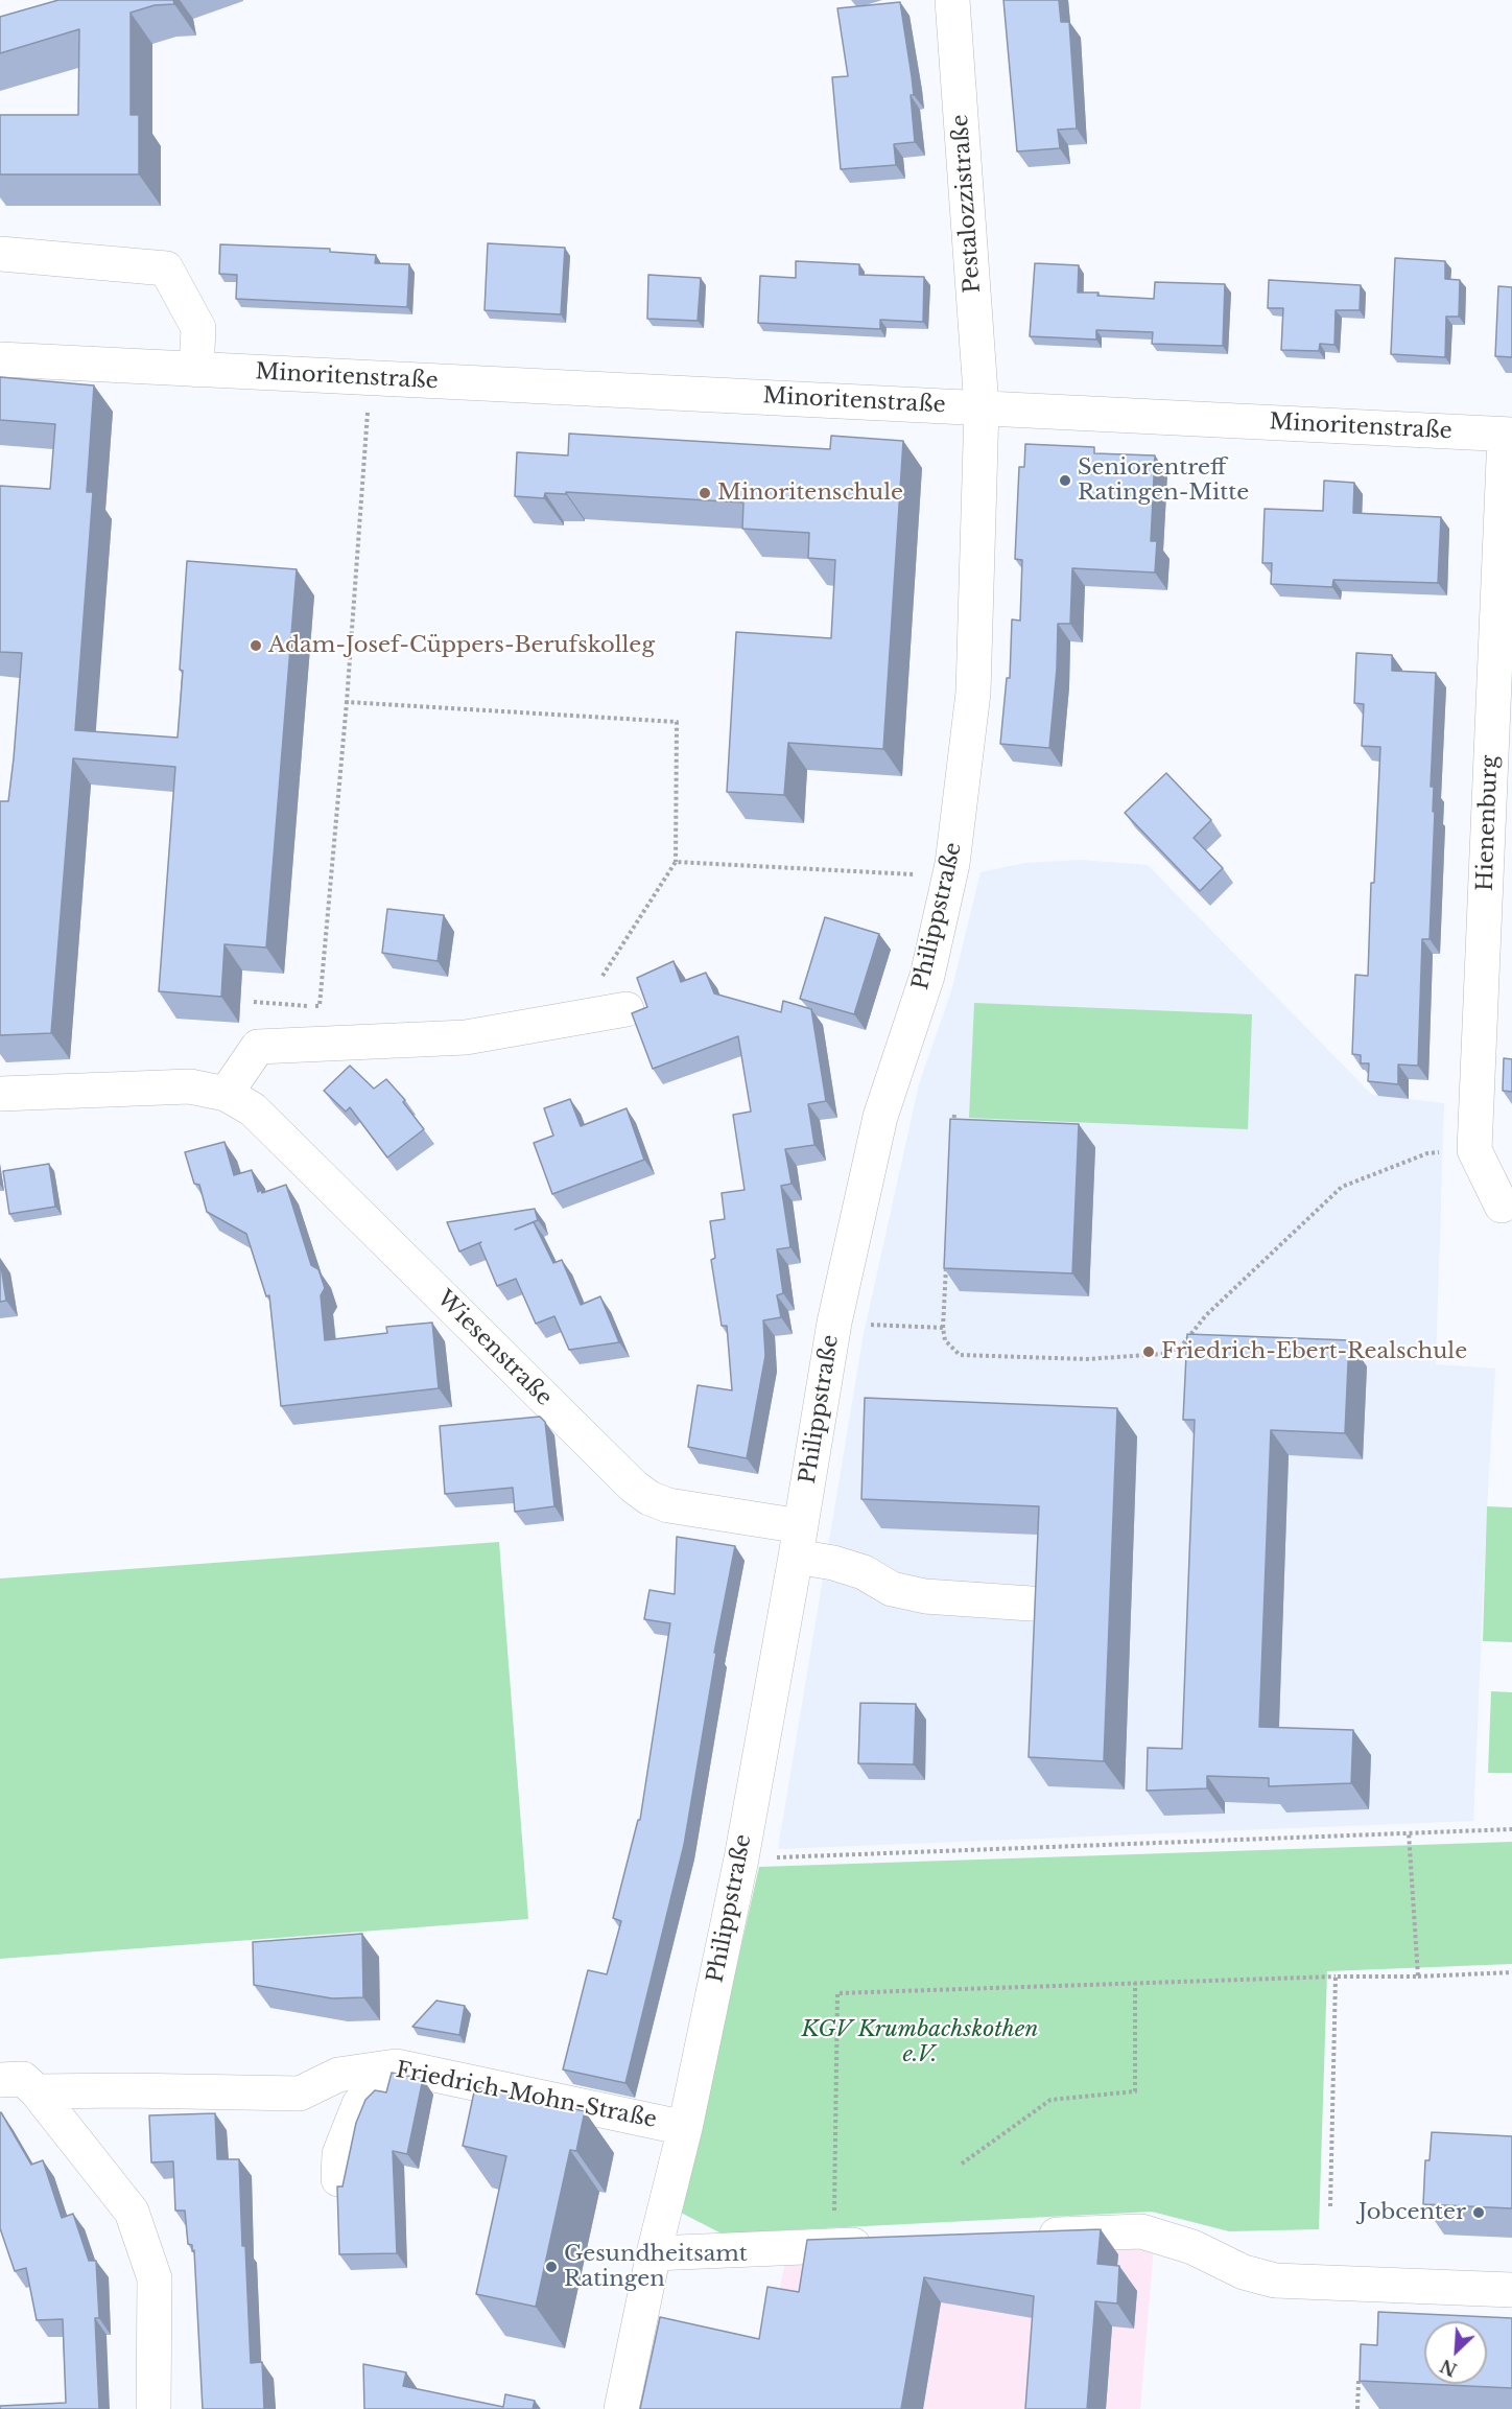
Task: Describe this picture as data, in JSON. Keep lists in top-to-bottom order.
{
  "streets": {
    "street": [
      "Pestalozzistraße",
      "Minoritenstraße",
      "Hienenburg",
      "Philippstraße",
      "Wiesenstraße",
      "Friedrich-Mohn-Straße"
    ]
  },
  "crossings": [
    ["Pestalozzistraße", "Minoritenstraße"],
    ["Pestalozzistraße", "Philippstraße"],
    ["Minoritenstraße", "Hienenburg"],
    ["Minoritenstraße", "Philippstraße"],
    ["Philippstraße", "Wiesenstraße"],
    ["Philippstraße", "Friedrich-Mohn-Straße"]
  ],
  "parks": ["KGV Krumbachskothen e.V."],
  "places": [
    "Seniorentreff Ratingen-Mitte",
    "Minoritenschule",
    "Adam-Josef-Cüppers-Berufskolleg",
    "Friedrich-Ebert-Realschule",
    "Jobcenter",
    "Gesundheitsamt Ratingen"
  ],
  "north": "bottom left"
}
